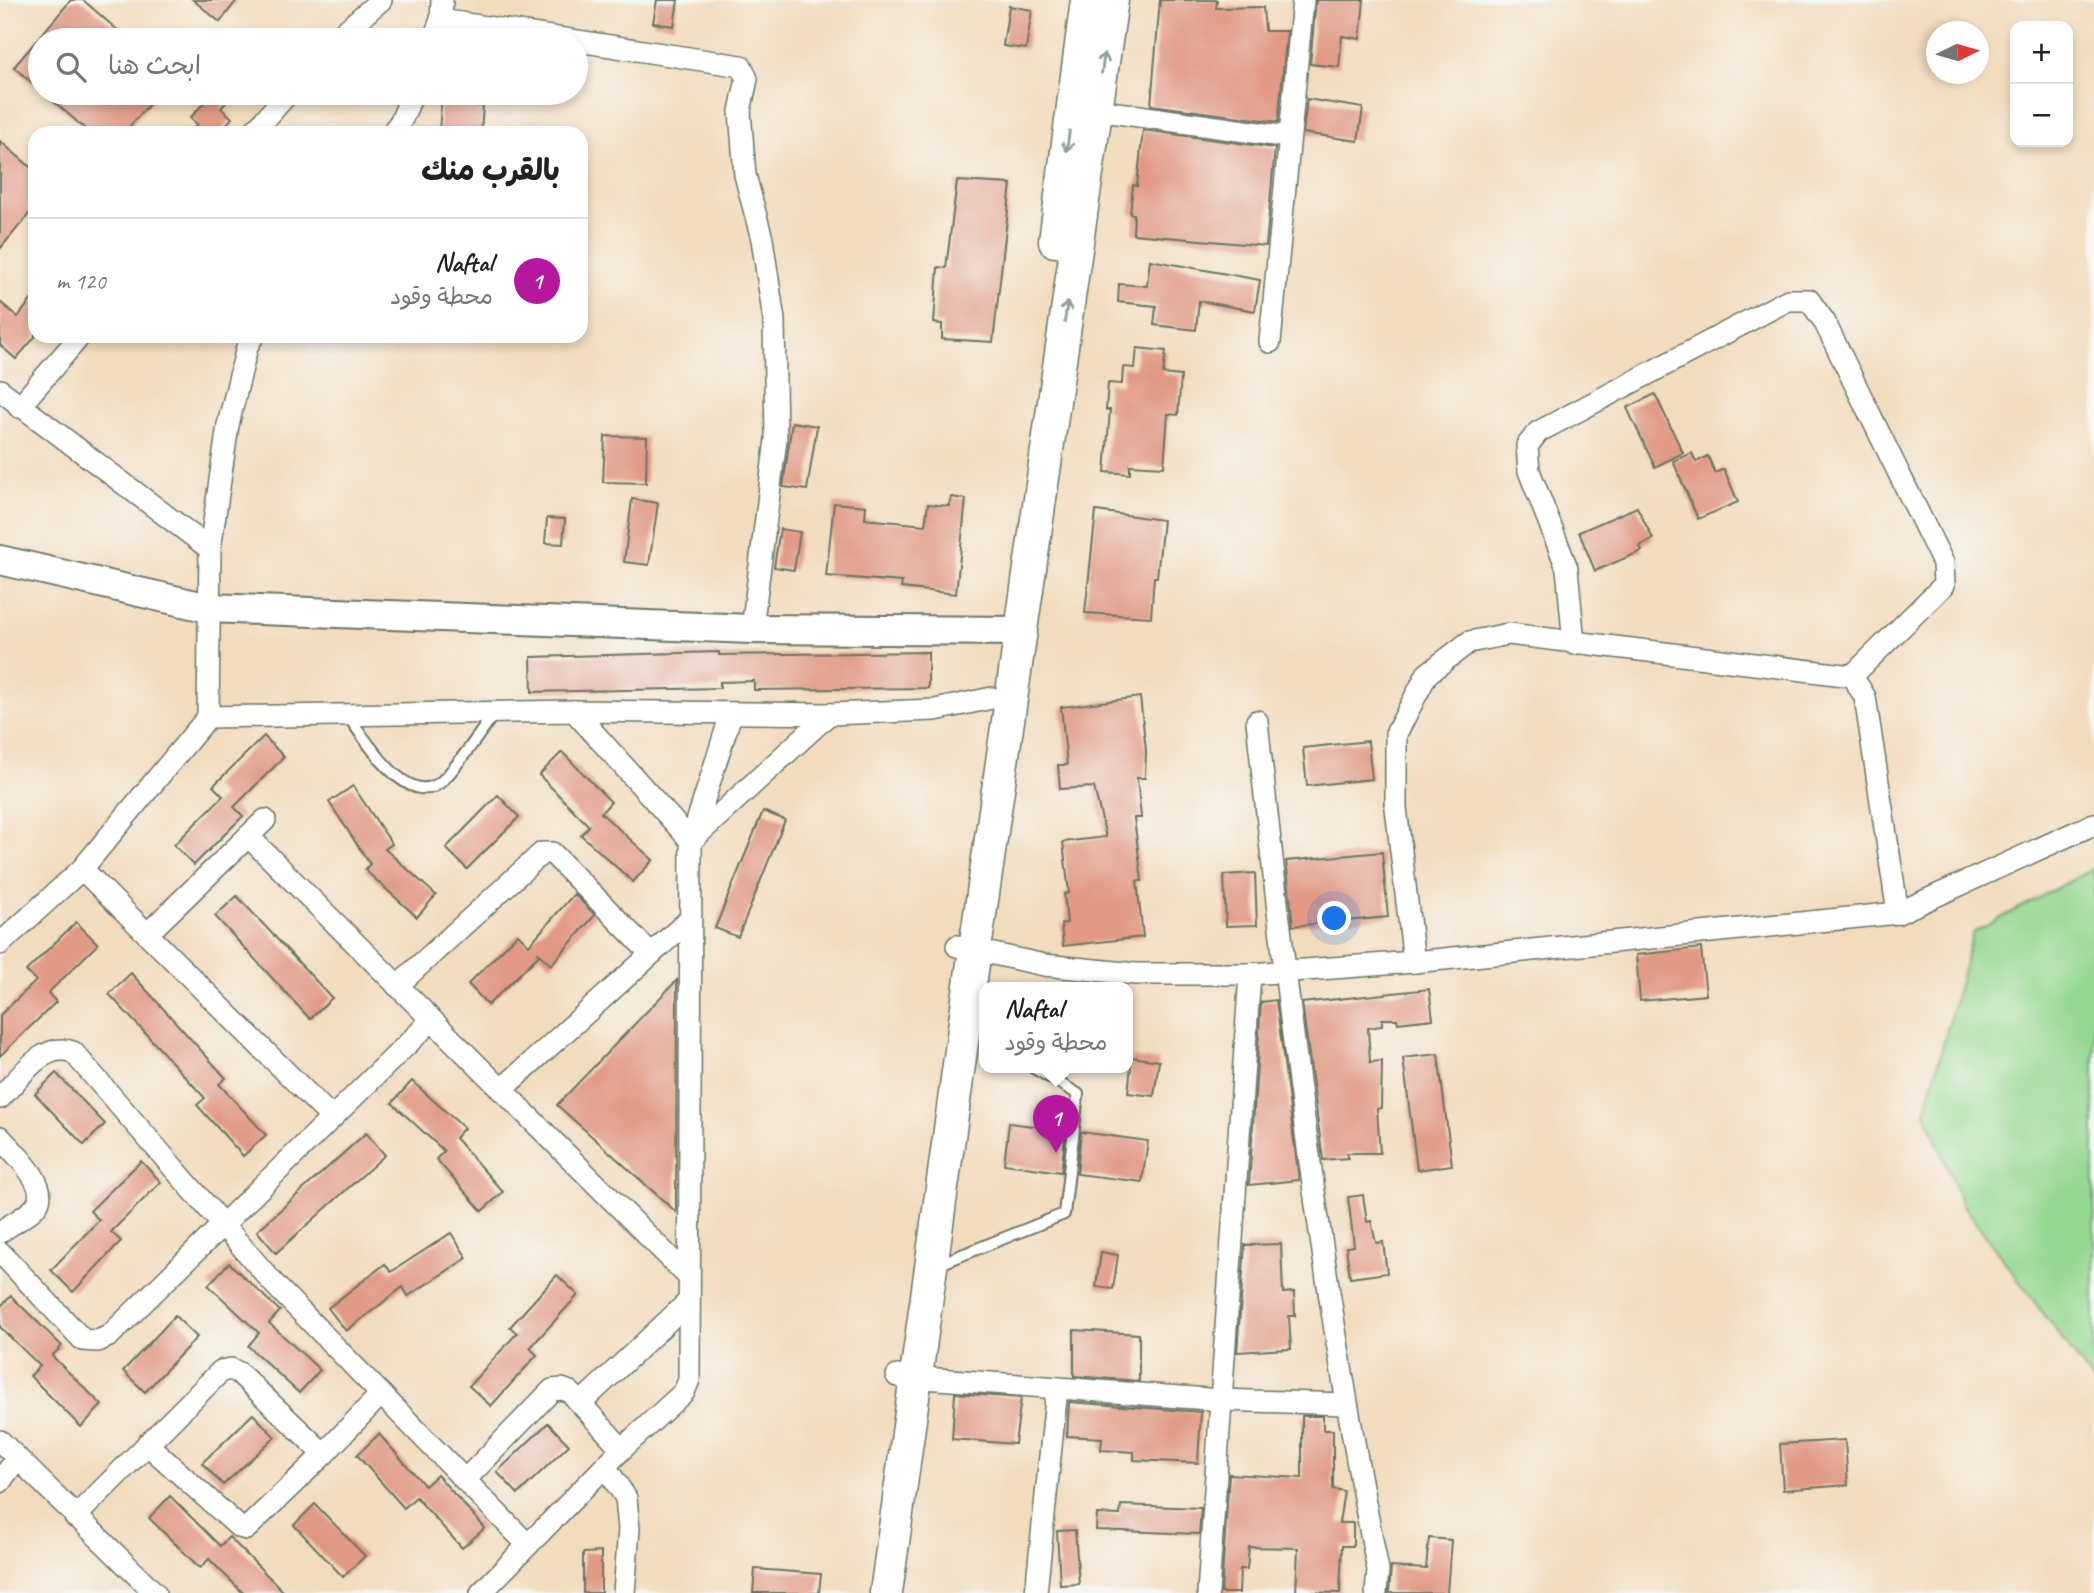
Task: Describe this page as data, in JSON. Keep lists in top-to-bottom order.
{
  "north": "right",
  "page": {
    "map_buttons": ["+", "−"],
    "search": "ابحث هنا",
    "heading": "بالقرب منك",
    "list": [
      {
        "mark": "1",
        "name": "Naftal",
        "note": "محطة وقود",
        "value": "120 m"
      }
    ],
    "popup": ["Naftal", "محطة وقود"],
    "pins": "1"
  }
}
